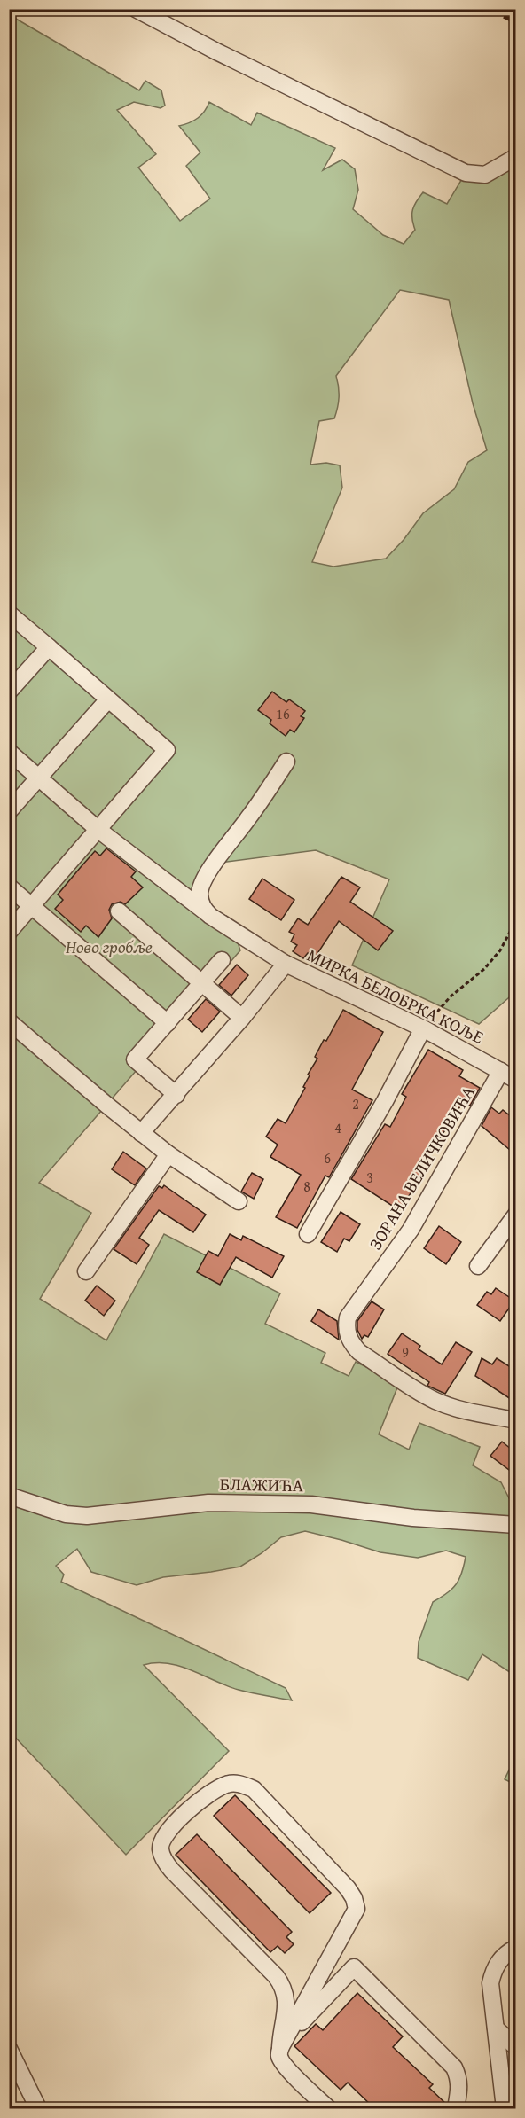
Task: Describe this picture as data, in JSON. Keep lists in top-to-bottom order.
{
  "streets": {
    "street": ["МИРКА БЕЛОБРКА КОЉЕ", "ЗОРАНА ВЕЛИЧКОВИЋА", "БЛАЖИЋА"]
  },
  "crossings": [
    ["МИРКА БЕЛОБРКА КОЉЕ", "ЗОРАНА ВЕЛИЧКОВИЋА"]
  ],
  "parks": ["Ново гробље"],
  "house_numbers": [
    "16",
    "2",
    "4",
    "6",
    "3",
    "8",
    "9"
  ]
}
